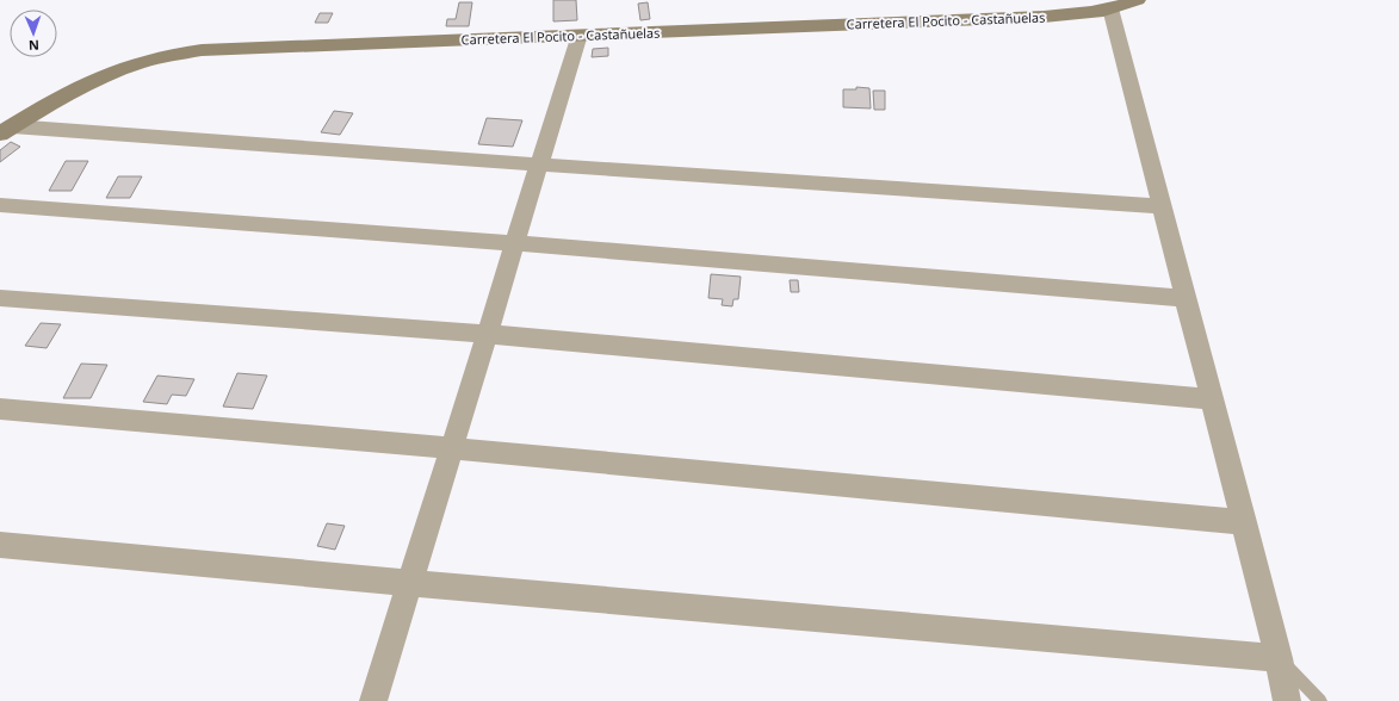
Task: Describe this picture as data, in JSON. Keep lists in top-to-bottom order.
{
  "streets": {
    "main road": ["Carretera El Pocito - Castañuelas"]
  },
  "north": "bottom"
}
